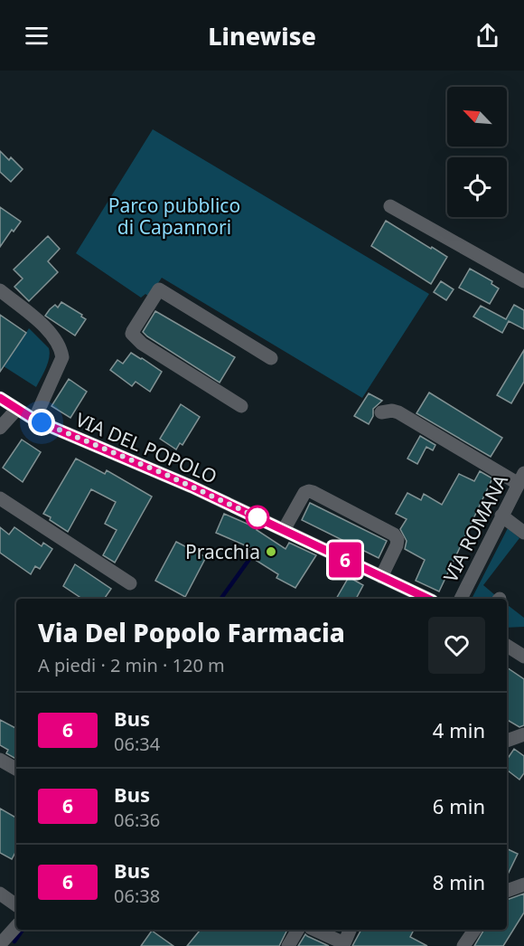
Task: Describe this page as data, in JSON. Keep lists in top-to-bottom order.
{
  "streets": {
    "street": ["VIA DEL POPOLO", "VIA ROMANA"]
  },
  "parks": ["Parco pubblico di Capannori"],
  "places": ["Pracchia"],
  "lines": ["bus line 6"],
  "north": "top left",
  "page": {
    "header": "Linewise",
    "on_map": "6",
    "heading": ["Via Del Popolo Farmacia", "A piedi · 2 min · 120 m"],
    "list": [
      {
        "mark": "6",
        "name": "Bus",
        "note": "06:34",
        "value": "4 min"
      },
      {
        "mark": "6",
        "name": "Bus",
        "note": "06:36",
        "value": "6 min"
      },
      {
        "mark": "6",
        "name": "Bus",
        "note": "06:38",
        "value": "8 min"
      }
    ]
  }
}
